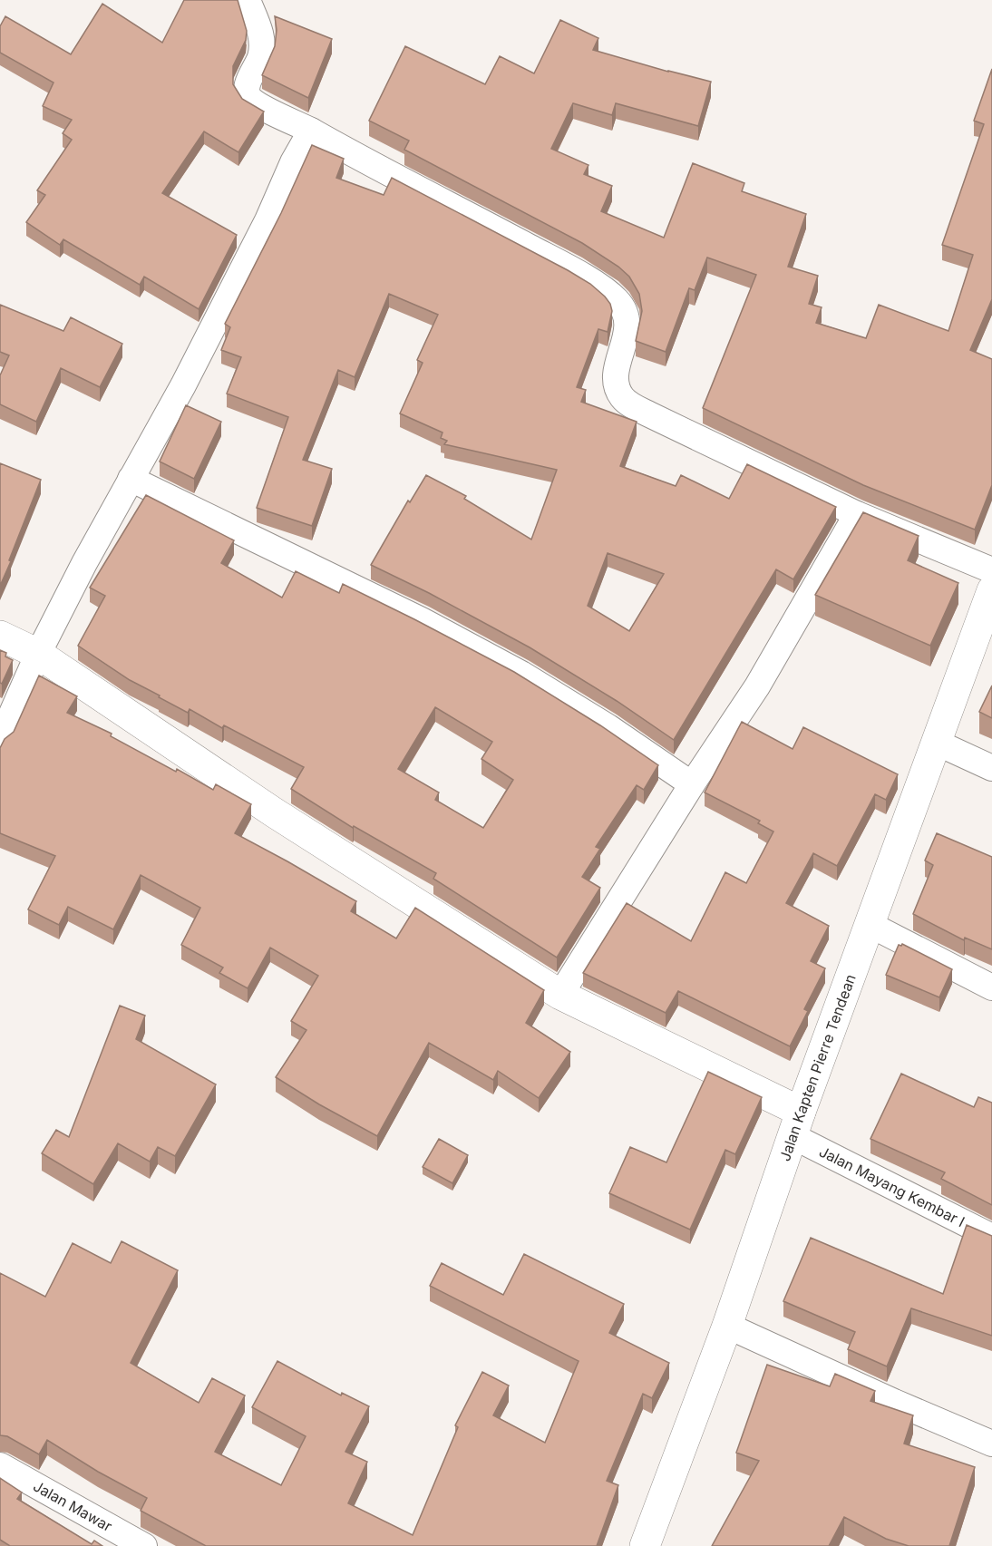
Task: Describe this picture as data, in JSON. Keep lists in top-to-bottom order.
{
  "streets": {
    "main road": ["Jalan Kapten Pierre Tendean"],
    "street": ["Jalan Mayang Kembar I", "Jalan Mawar"]
  },
  "crossings": [
    ["Jalan Kapten Pierre Tendean", "Jalan Mayang Kembar I"]
  ]
}
